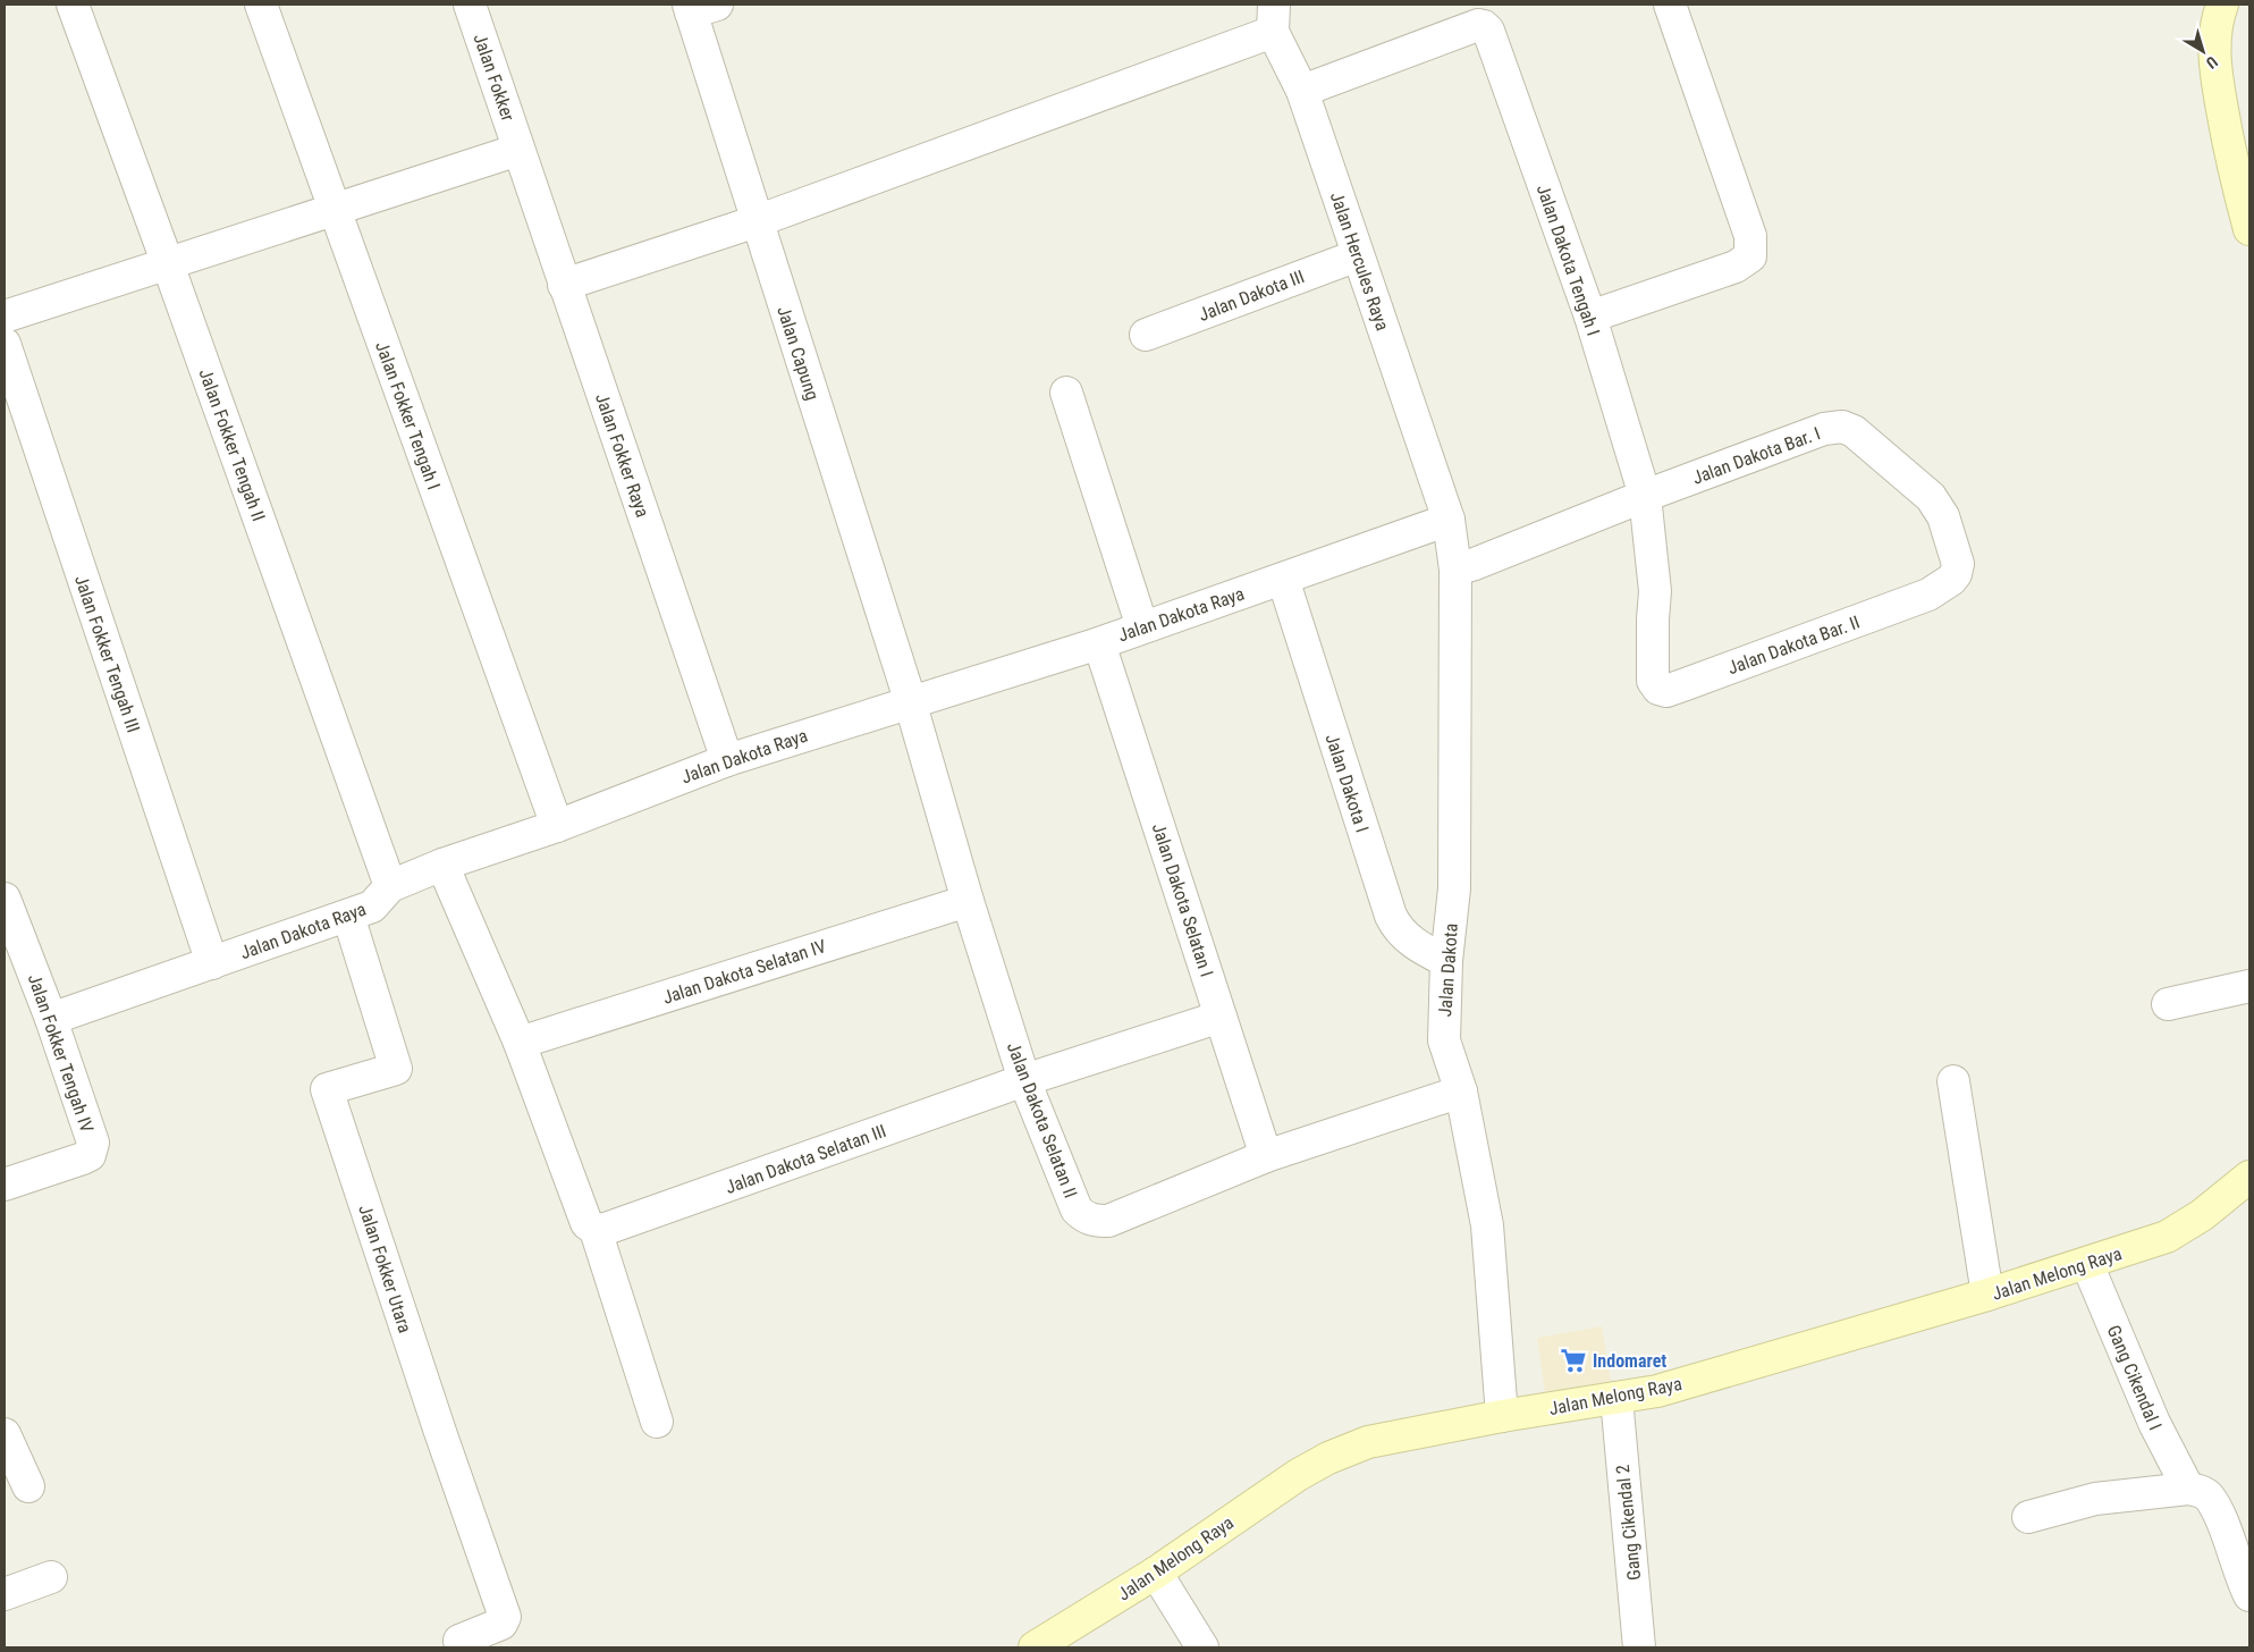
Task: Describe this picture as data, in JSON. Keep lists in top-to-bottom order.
{
  "streets": {
    "main road": ["Jalan Melong Raya"],
    "street": [
      "Jalan Fokker",
      "Jalan Dakota Tengah I",
      "Jalan Hercules Raya",
      "Jalan Dakota III",
      "Jalan Capung",
      "Jalan Fokker Tengah I",
      "Jalan Fokker Tengah II",
      "Jalan Fokker Raya",
      "Jalan Dakota Bar. I",
      "Jalan Dakota Raya",
      "Jalan Dakota Bar. II",
      "Jalan Fokker Tengah III",
      "Jalan Dakota I",
      "Jalan Dakota Selatan I",
      "Jalan Dakota",
      "Jalan Dakota Selatan IV",
      "Jalan Fokker Tengah IV",
      "Jalan Dakota Selatan II",
      "Jalan Dakota Selatan III",
      "Jalan Fokker Utara",
      "Gang Cikendal I",
      "Gang Cikendal 2"
    ]
  },
  "crossings": [
    ["Jalan Fokker", "Jalan Fokker Raya"],
    ["Jalan Dakota Tengah I", "Jalan Hercules Raya"],
    ["Jalan Dakota Tengah I", "Jalan Dakota Bar. I"],
    ["Jalan Dakota Tengah I", "Jalan Dakota Bar. II"],
    ["Jalan Hercules Raya", "Jalan Dakota III"],
    ["Jalan Hercules Raya", "Jalan Dakota Raya"],
    ["Jalan Hercules Raya", "Jalan Dakota"],
    ["Jalan Capung", "Jalan Dakota Raya"],
    ["Jalan Capung", "Jalan Dakota Selatan II"],
    ["Jalan Fokker Tengah I", "Jalan Dakota Raya"],
    ["Jalan Fokker Tengah II", "Jalan Dakota Raya"],
    ["Jalan Fokker Raya", "Jalan Dakota Raya"],
    ["Jalan Dakota Bar. I", "Jalan Dakota Bar. II"],
    ["Jalan Dakota Bar. I", "Jalan Dakota"],
    ["Jalan Dakota Raya", "Jalan Fokker Tengah III"],
    ["Jalan Dakota Raya", "Jalan Dakota I"],
    ["Jalan Dakota Raya", "Jalan Dakota Selatan I"],
    ["Jalan Dakota Raya", "Jalan Dakota"],
    ["Jalan Dakota Raya", "Jalan Fokker Tengah IV"],
    ["Jalan Dakota Raya", "Jalan Dakota Selatan II"],
    ["Jalan Dakota Raya", "Jalan Fokker Utara"],
    ["Jalan Dakota I", "Jalan Dakota"],
    ["Jalan Dakota Selatan I", "Jalan Dakota Selatan II"],
    ["Jalan Dakota Selatan I", "Jalan Dakota Selatan III"],
    ["Jalan Dakota", "Jalan Dakota Selatan II"],
    ["Jalan Dakota", "Jalan Melong Raya"],
    ["Jalan Dakota Selatan IV", "Jalan Dakota Selatan II"],
    ["Jalan Dakota Selatan II", "Jalan Dakota Selatan III"],
    ["Jalan Melong Raya", "Gang Cikendal I"],
    ["Jalan Melong Raya", "Gang Cikendal 2"]
  ],
  "places": {
    "supermarket": ["Indomaret"]
  },
  "north": "bottom right"
}
